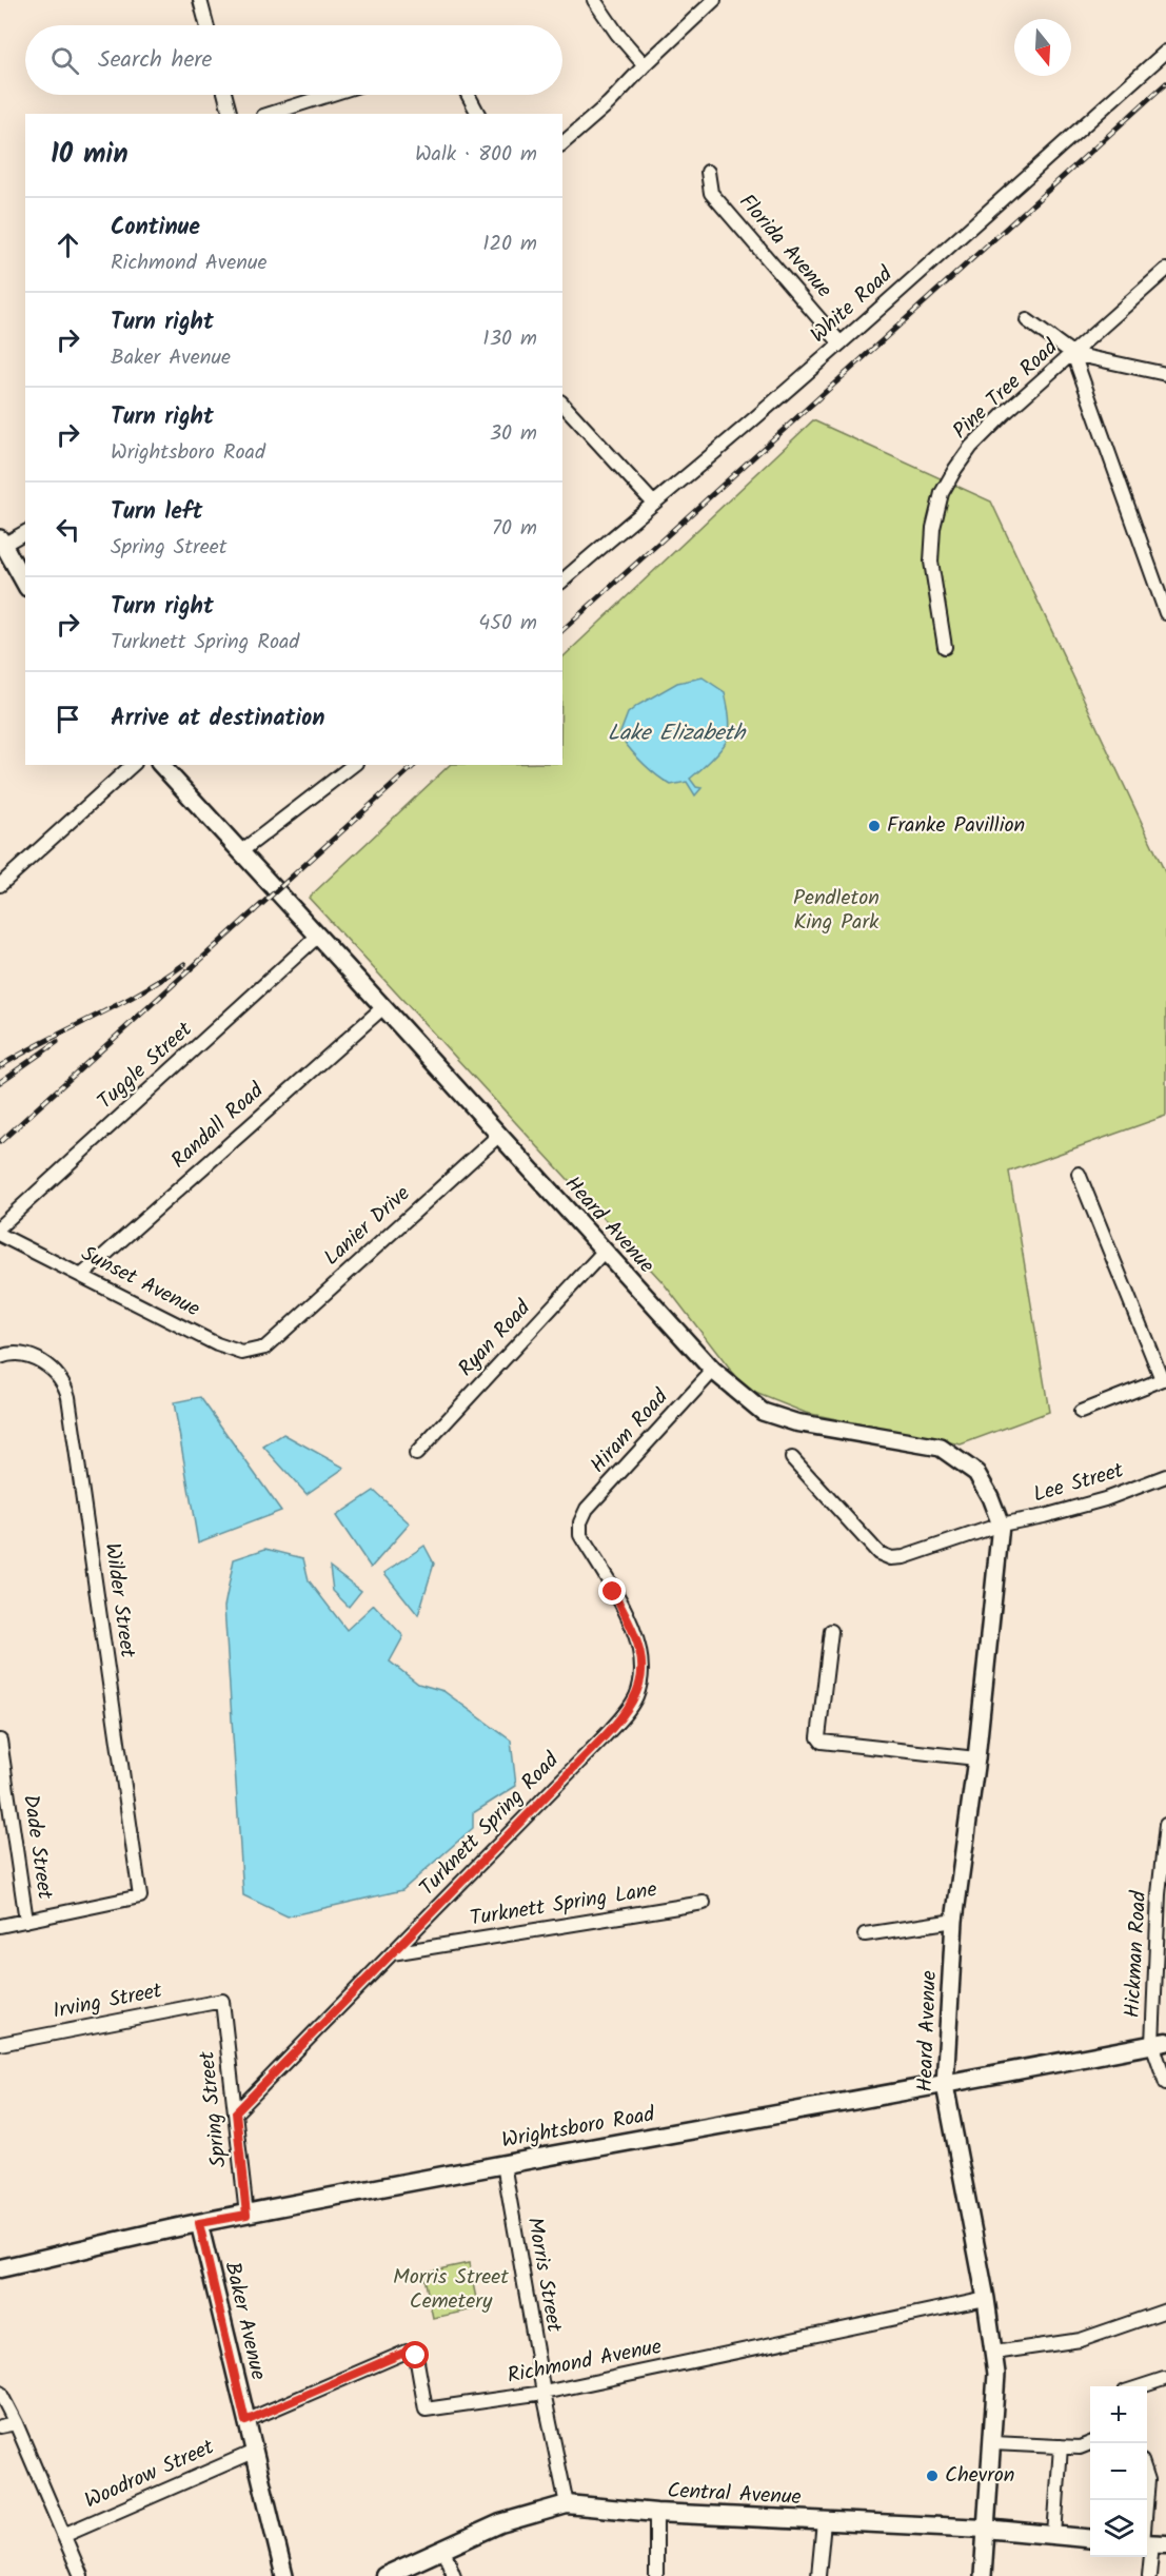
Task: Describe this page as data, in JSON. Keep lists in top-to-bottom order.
{
  "streets": {
    "main road": ["Wrightsboro Road", "Central Avenue"],
    "street": [
      "Florida Avenue",
      "White Road",
      "Pine Tree Road",
      "Tuggle Street",
      "Randall Road",
      "Heard Avenue",
      "Lanier Drive",
      "Sunset Avenue",
      "Ryan Road",
      "Hiram Road",
      "Lee Street",
      "Wilder Street",
      "Turknett Spring Road",
      "Dade Street",
      "Turknett Spring Lane",
      "Hickman Road",
      "Irving Street",
      "Spring Street",
      "Morris Street",
      "Baker Avenue",
      "Richmond Avenue",
      "Woodrow Street"
    ]
  },
  "crossings": [
    ["Florida Avenue", "White Road"],
    ["Tuggle Street", "Heard Avenue"],
    ["Randall Road", "Heard Avenue"],
    ["Randall Road", "Sunset Avenue"],
    ["Heard Avenue", "Lanier Drive"],
    ["Heard Avenue", "Ryan Road"],
    ["Heard Avenue", "Hiram Road"],
    ["Heard Avenue", "Lee Street"],
    ["Heard Avenue", "Wrightsboro Road"],
    ["Heard Avenue", "Richmond Avenue"],
    ["Heard Avenue", "Central Avenue"],
    ["Lanier Drive", "Sunset Avenue"],
    ["Hiram Road", "Turknett Spring Road"],
    ["Wilder Street", "Dade Street"],
    ["Turknett Spring Road", "Turknett Spring Lane"],
    ["Turknett Spring Road", "Spring Street"],
    ["Hickman Road", "Wrightsboro Road"],
    ["Irving Street", "Spring Street"],
    ["Spring Street", "Wrightsboro Road"],
    ["Wrightsboro Road", "Morris Street"],
    ["Wrightsboro Road", "Baker Avenue"],
    ["Morris Street", "Richmond Avenue"],
    ["Morris Street", "Central Avenue"],
    ["Baker Avenue", "Richmond Avenue"],
    ["Baker Avenue", "Woodrow Street"]
  ],
  "water": ["Lake Elizabeth"],
  "parks": ["Pendleton King Park", "Morris Street Cemetery"],
  "places": ["Franke Pavillion", "Chevron"],
  "north": "bottom",
  "page": {
    "search": "Search here",
    "heading": ["10 min", "Walk · 800 m"],
    "list": [
      ["Continue", "Richmond Avenue", "120 m"],
      ["Turn right", "Baker Avenue", "130 m"],
      ["Turn right", "Wrightsboro Road", "30 m"],
      ["Turn left", "Spring Street", "70 m"],
      ["Turn right", "Turknett Spring Road", "450 m"],
      "Arrive at destination"
    ],
    "map_buttons": ["+", "−"]
  }
}
